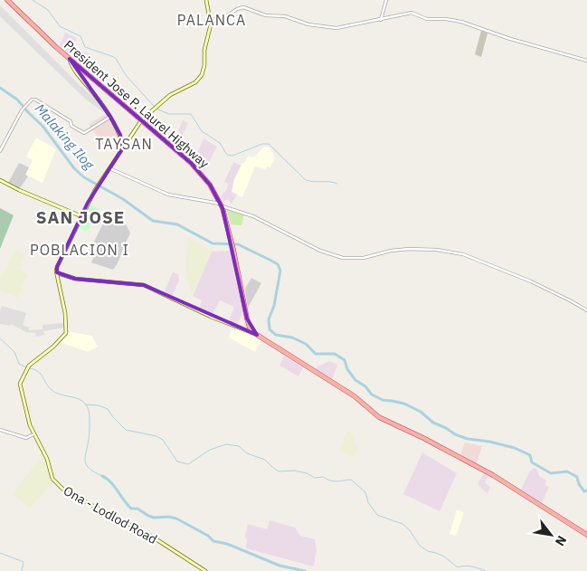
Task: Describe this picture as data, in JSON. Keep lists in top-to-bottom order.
{
  "streets": {
    "highway": ["President Jose P. Laurel Highway"],
    "main road": ["Ona - Lodlod Road"]
  },
  "districts": [
    "PALANCA",
    "TAYSAN",
    "SAN JOSE",
    "POBLACION I"
  ],
  "water": ["Malaking Ilog"],
  "north": "bottom right"
}
